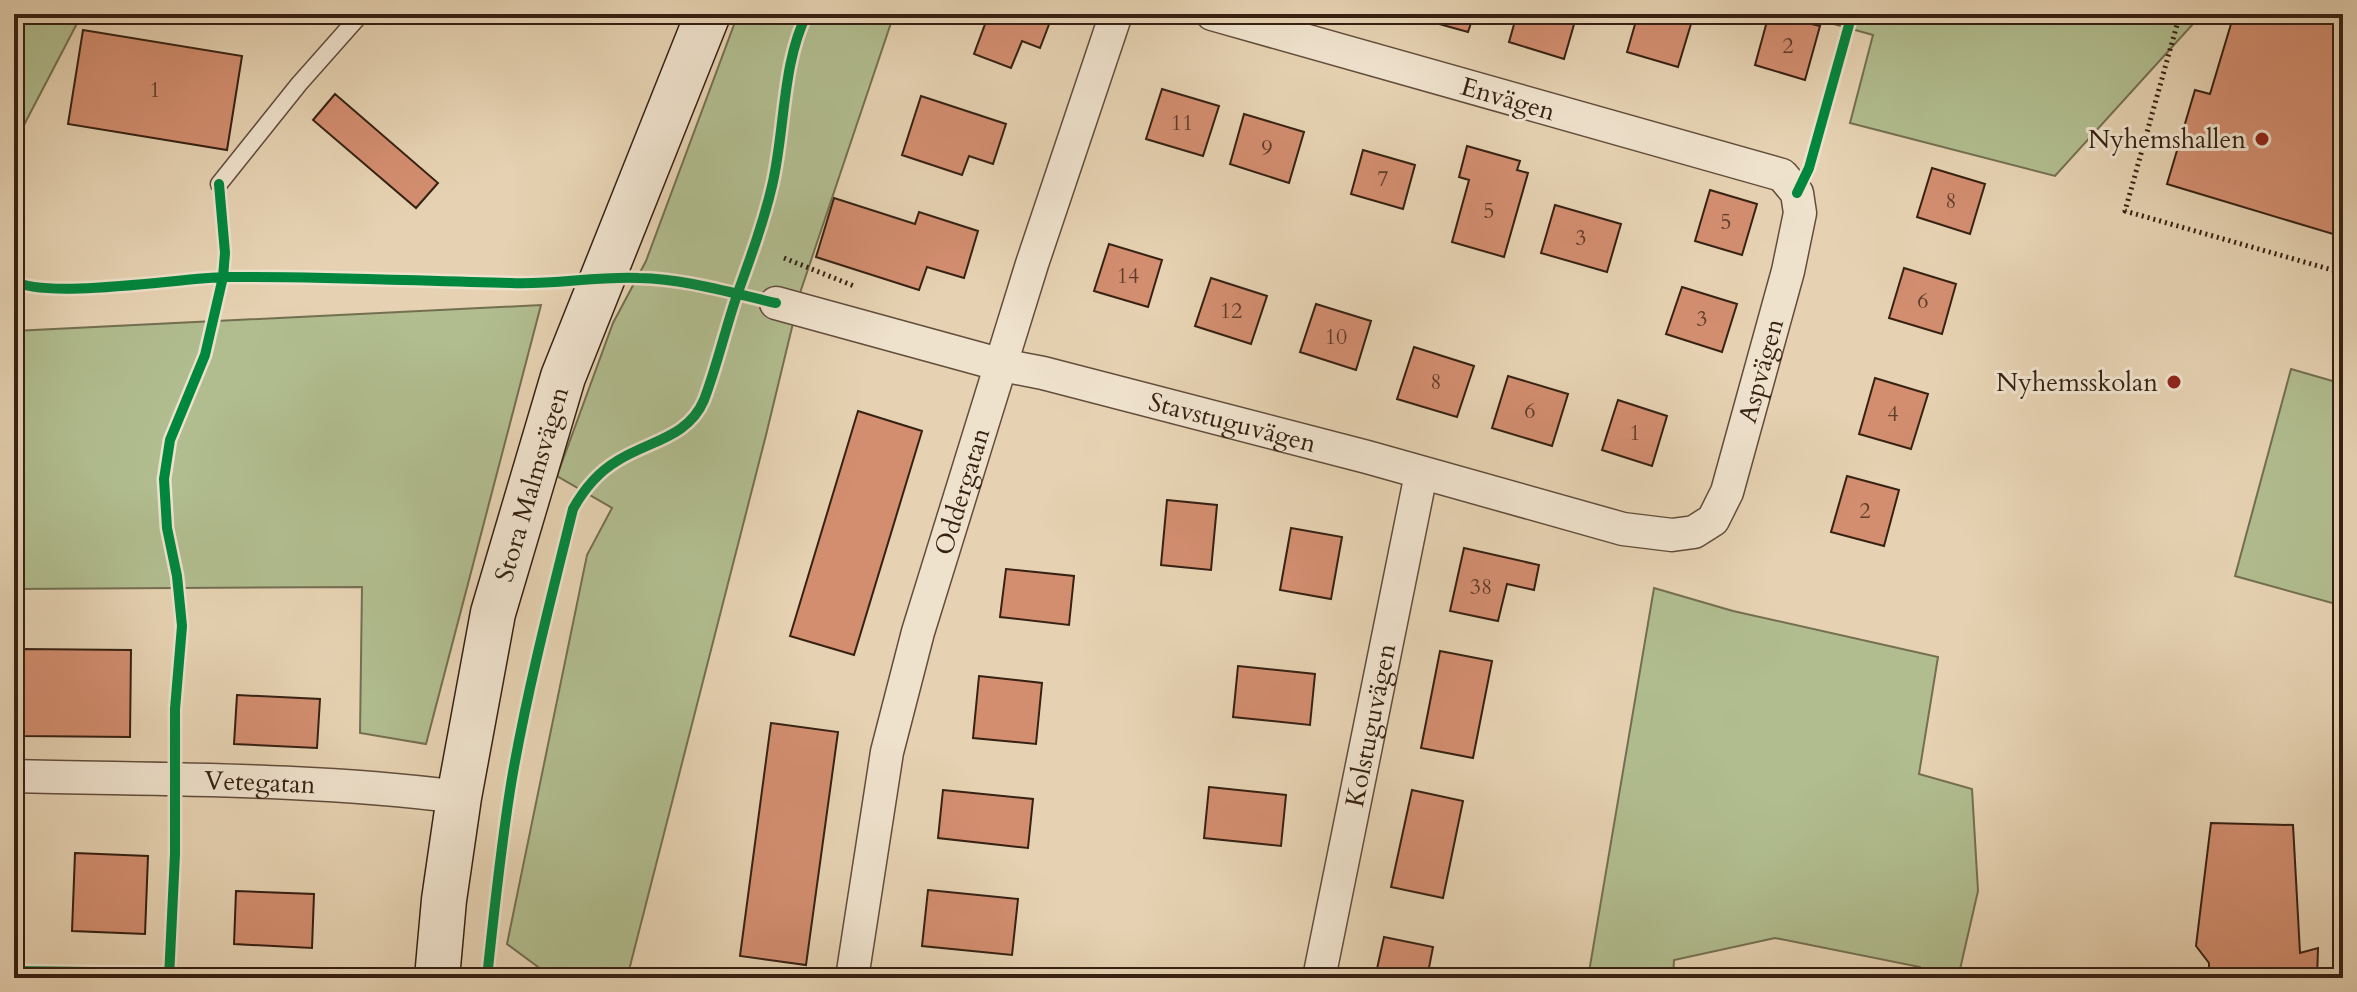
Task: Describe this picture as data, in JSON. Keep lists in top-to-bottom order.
{
  "streets": {
    "street": [
      "Envägen",
      "Aspvägen",
      "Stavstuguvägen",
      "Stora Malmsvägen",
      "Oddergatan",
      "Kolstuguvägen",
      "Vetegatan"
    ]
  },
  "crossings": [
    ["Envägen", "Aspvägen"],
    ["Aspvägen", "Stavstuguvägen"],
    ["Stavstuguvägen", "Oddergatan"],
    ["Stavstuguvägen", "Kolstuguvägen"],
    ["Stora Malmsvägen", "Vetegatan"]
  ],
  "places": ["Nyhemshallen", "Nyhemsskolan"],
  "house_numbers": [
    "2",
    "1",
    "11",
    "9",
    "7",
    "8",
    "5",
    "5",
    "3",
    "14",
    "6",
    "12",
    "3",
    "10",
    "8",
    "6",
    "4",
    "1",
    "2",
    "38"
  ]
}
